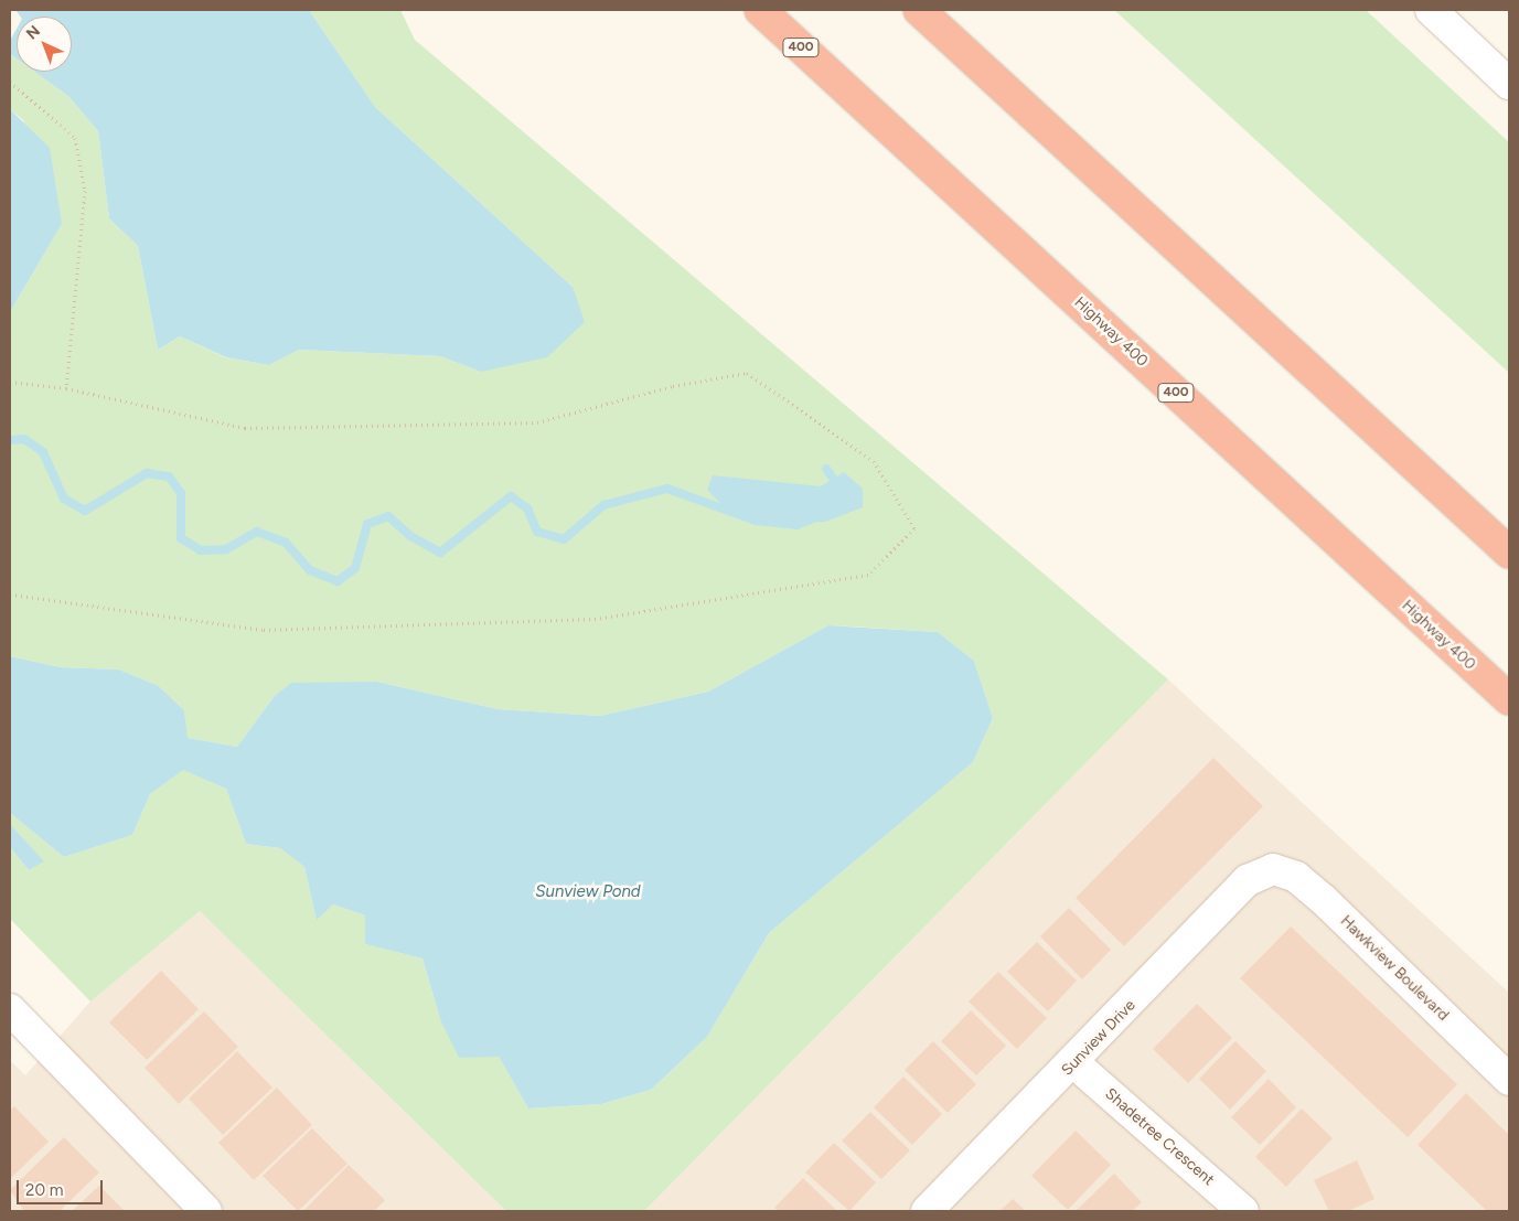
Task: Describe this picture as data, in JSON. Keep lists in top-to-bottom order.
{
  "streets": {
    "highway": ["400", "Highway 400"],
    "street": ["Hawkview Boulevard", "Sunview Drive", "Shadetree Crescent"]
  },
  "crossings": [
    ["Hawkview Boulevard", "Sunview Drive"],
    ["Sunview Drive", "Shadetree Crescent"]
  ],
  "water": ["Sunview Pond"],
  "scale_bar": "20 m",
  "north": "top left"
}
